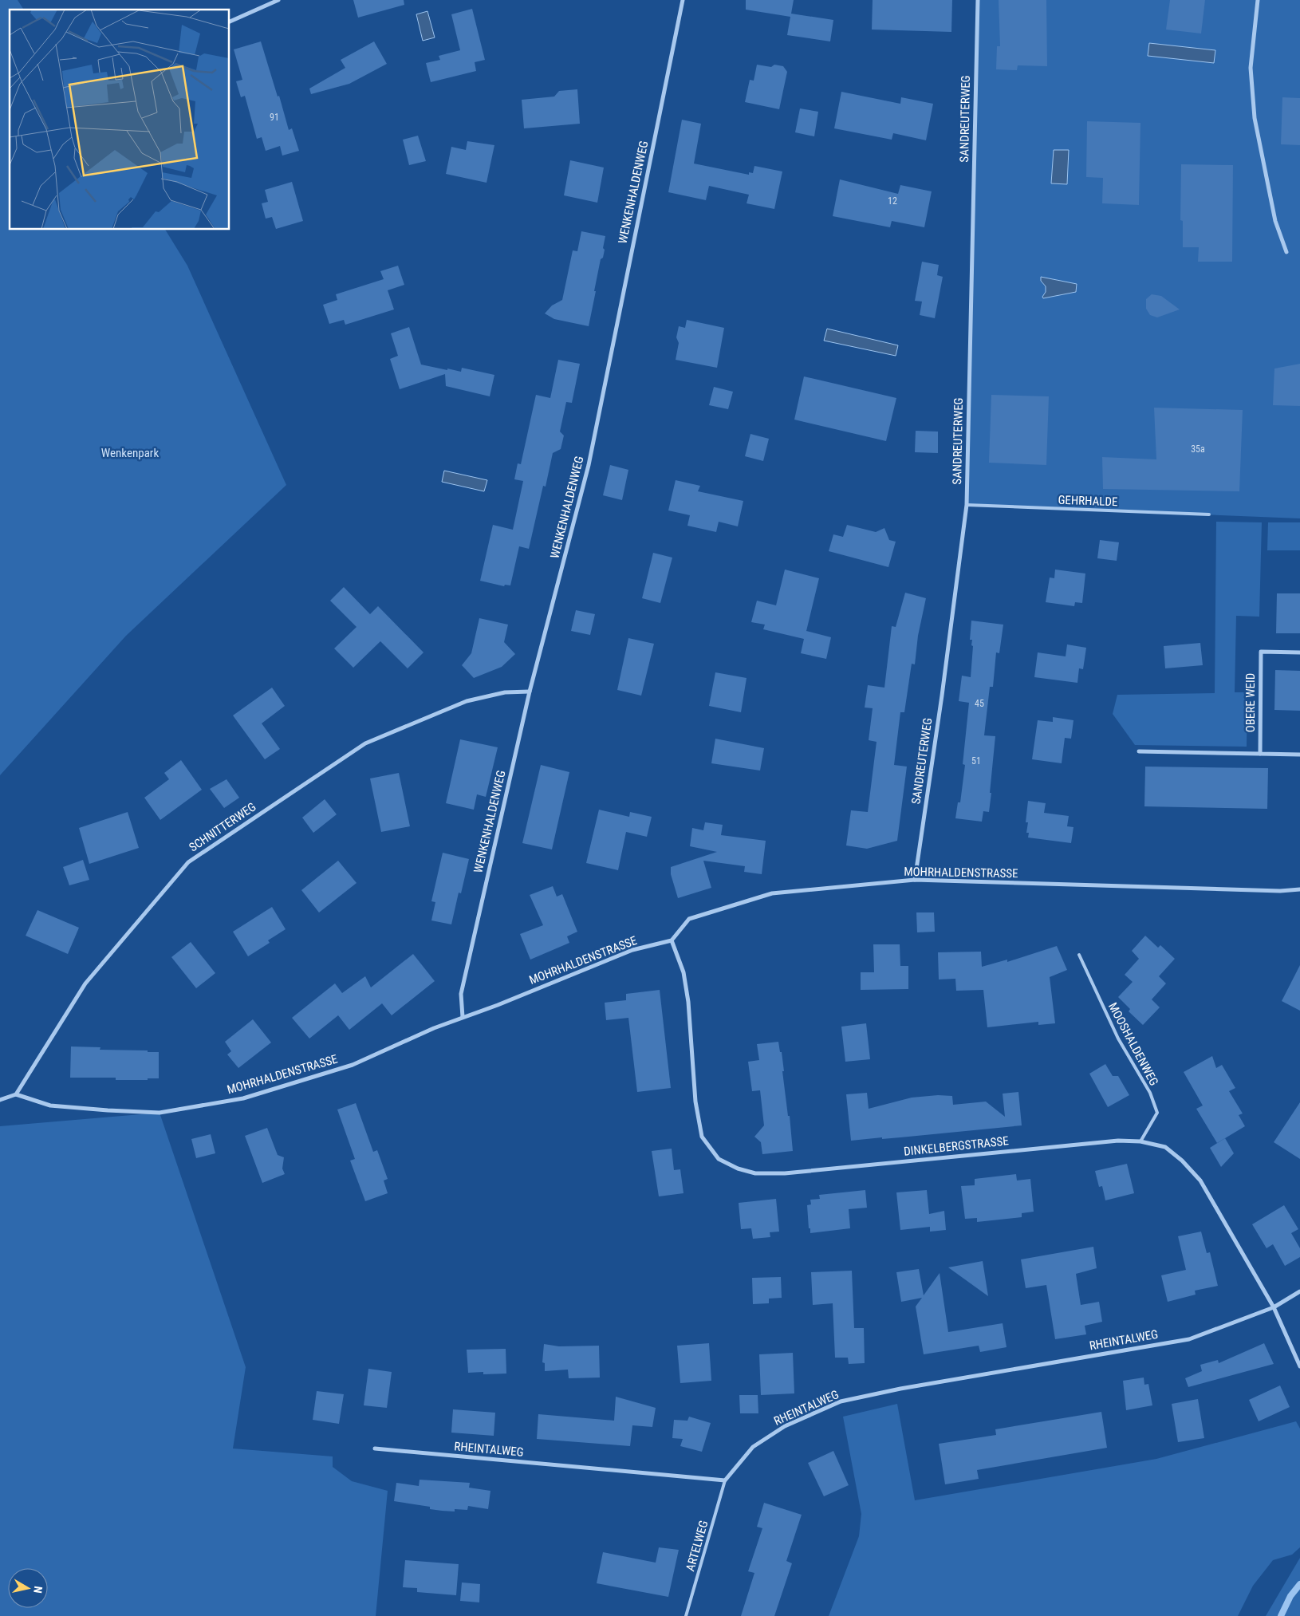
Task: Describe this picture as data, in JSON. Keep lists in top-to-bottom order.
{
  "streets": {
    "street": [
      "SANDREUTERWEG",
      "WENKENHALDENWEG",
      "OBERE WEID",
      "SCHNITTERWEG",
      "MOHRHALDENSTRASSE",
      "DINKELBERGSTRASSE",
      "RHEINTALWEG"
    ],
    "lane": ["GEHRHALDE", "MOOSHALDENWEG", "ARTELWEG"]
  },
  "crossings": [
    ["SANDREUTERWEG", "GEHRHALDE"],
    ["SANDREUTERWEG", "MOHRHALDENSTRASSE"],
    ["WENKENHALDENWEG", "SCHNITTERWEG"],
    ["WENKENHALDENWEG", "MOHRHALDENSTRASSE"],
    ["SCHNITTERWEG", "MOHRHALDENSTRASSE"],
    ["MOHRHALDENSTRASSE", "DINKELBERGSTRASSE"],
    ["MOOSHALDENWEG", "DINKELBERGSTRASSE"],
    ["DINKELBERGSTRASSE", "RHEINTALWEG"],
    ["RHEINTALWEG", "ARTELWEG"]
  ],
  "parks": ["Wenkenpark"],
  "house_numbers": [
    "91",
    "12",
    "35a",
    "45",
    "51"
  ],
  "north": "right"
}
